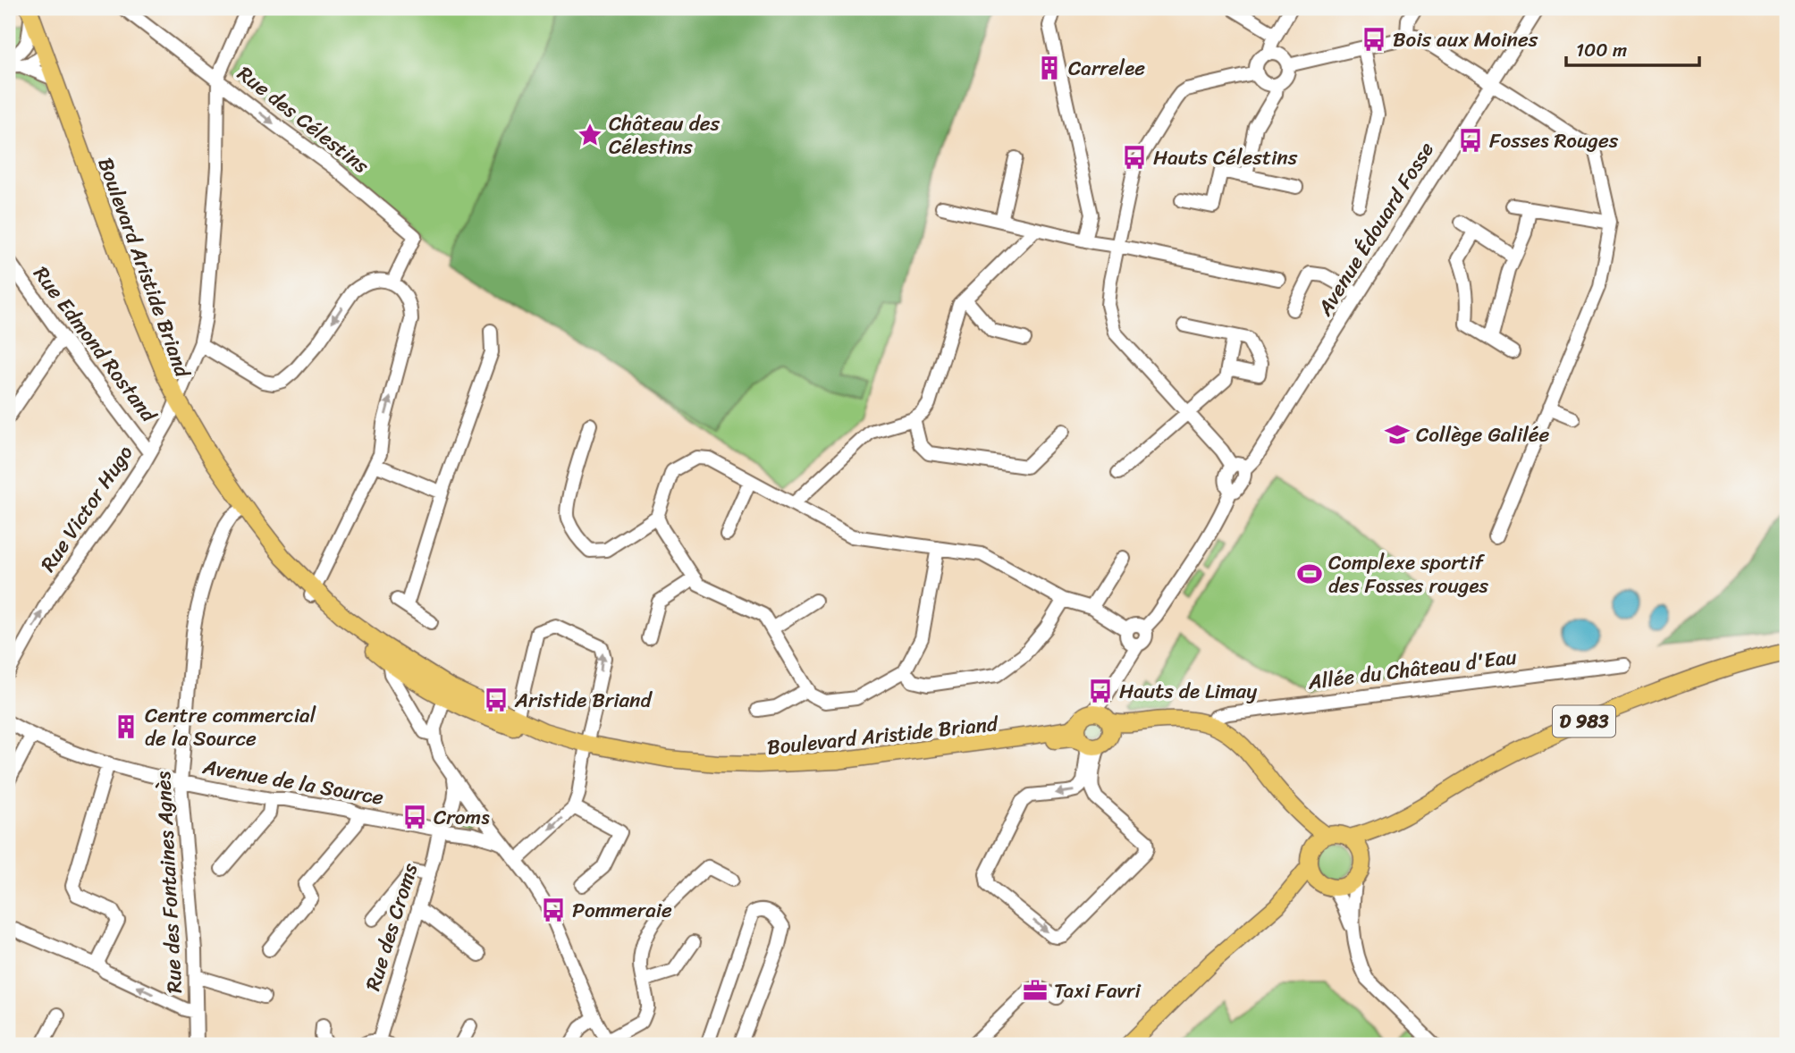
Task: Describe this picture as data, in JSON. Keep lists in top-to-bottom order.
{
  "streets": {
    "main road": ["Boulevard Aristide Briand", "D 983"],
    "street": [
      "Rue des Célestins",
      "Avenue Édouard Fosse",
      "Rue Edmond Rostand",
      "Rue Victor Hugo",
      "Allée du Château d'Eau",
      "Avenue de la Source",
      "Rue des Fontaines Agnès",
      "Rue des Croms"
    ]
  },
  "crossings": [
    ["Rue des Célestins", "Rue Victor Hugo"],
    ["Boulevard Aristide Briand", "Rue Victor Hugo"],
    ["Boulevard Aristide Briand", "Allée du Château d'Eau"],
    ["Boulevard Aristide Briand", "D 983"],
    ["Boulevard Aristide Briand", "Rue des Fontaines Agnès"],
    ["Rue Edmond Rostand", "Rue Victor Hugo"],
    ["Avenue de la Source", "Rue des Fontaines Agnès"],
    ["Avenue de la Source", "Rue des Croms"]
  ],
  "one_way": ["Rue des Célestins", "Rue Victor Hugo"],
  "places": {
    "bus stop": [
      "Bois aux Moines",
      "Fosses Rouges",
      "Hauts Célestins",
      "Hauts de Limay",
      "Aristide Briand",
      "Croms",
      "Pommeraie"
    ],
    "building": ["Carrelee", "Centre commercial de la Source"],
    "place": ["Château des Célestins"],
    "school or university": ["Collège Galilée"],
    "sports": ["Complexe sportif des Fosses rouges"],
    "office": ["Taxi Favri"]
  },
  "scale_bar": "100 m"
}
